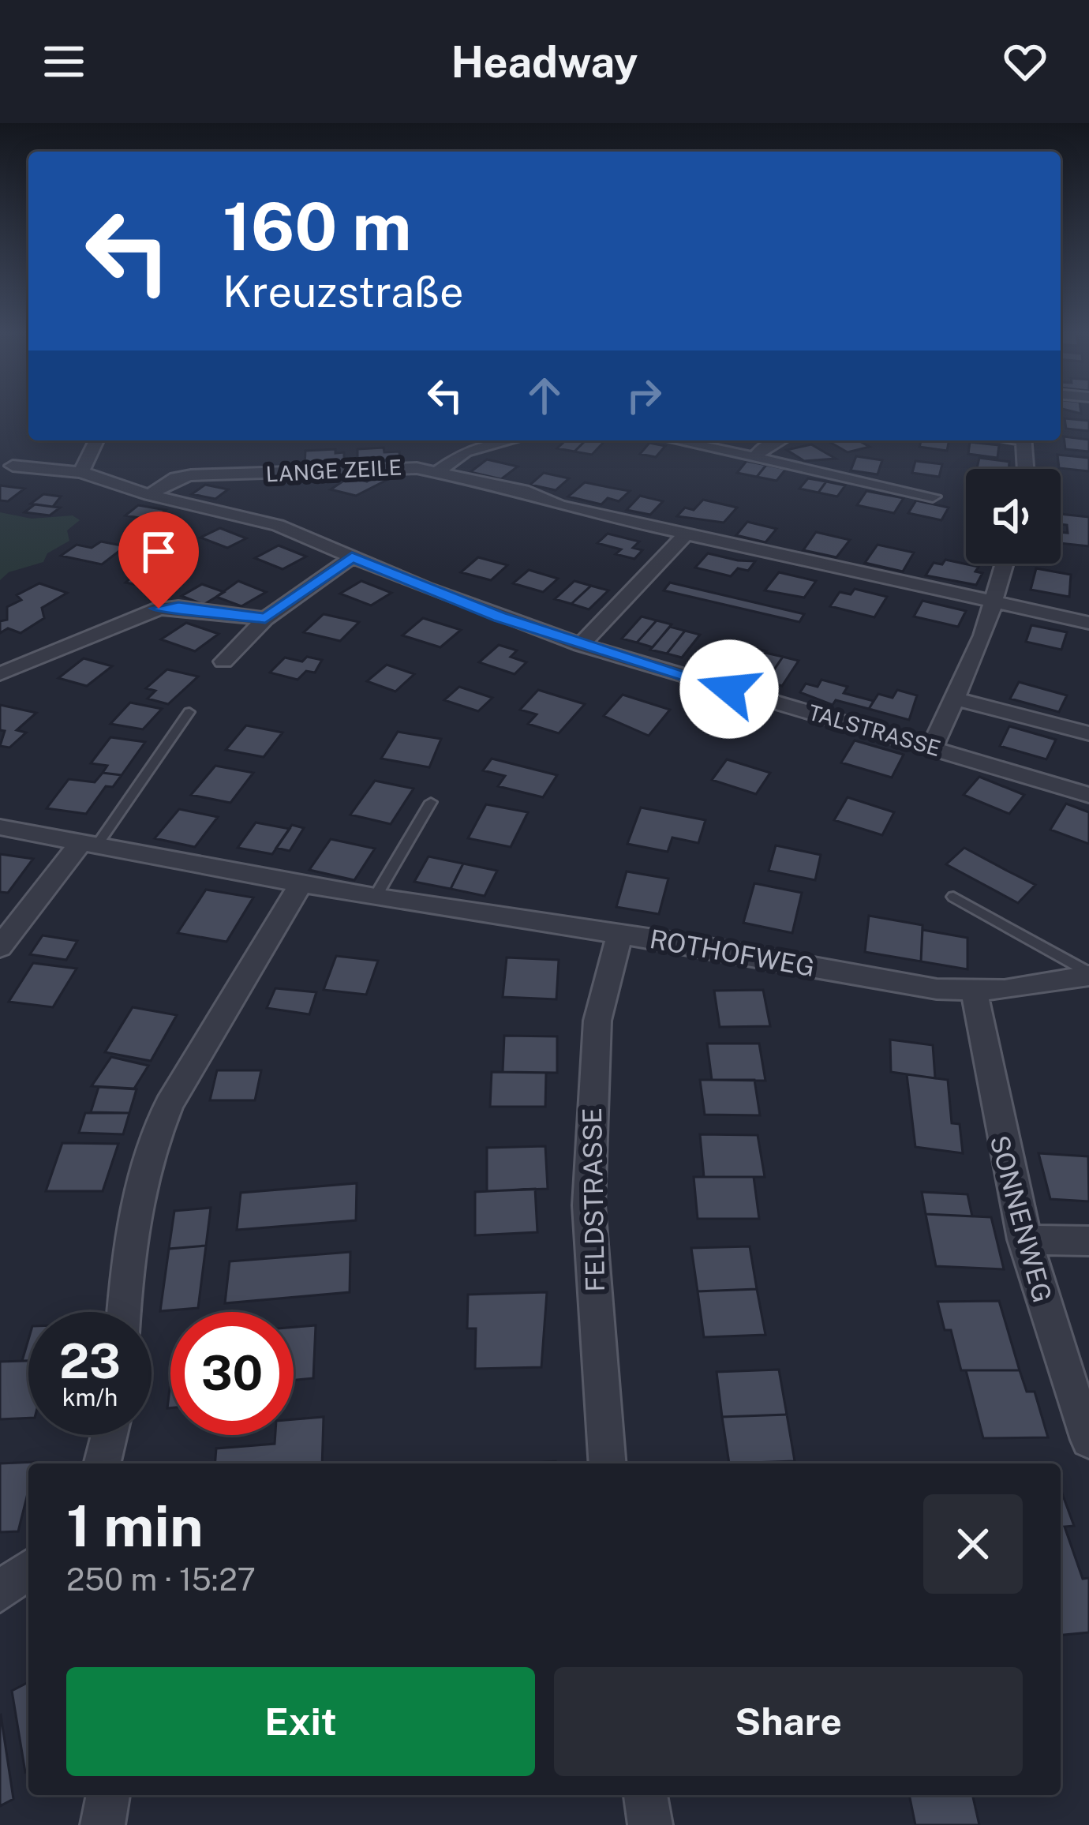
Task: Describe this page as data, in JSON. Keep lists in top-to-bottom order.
{
  "streets": {
    "street": [
      "LANGE ZEILE",
      "TALSTRASSE",
      "ROTHOFWEG",
      "FELDSTRASSE",
      "SONNENWEG"
    ]
  },
  "crossings": [
    ["LANGE ZEILE", "TALSTRASSE"],
    ["ROTHOFWEG", "FELDSTRASSE"],
    ["ROTHOFWEG", "SONNENWEG"]
  ],
  "page": {
    "header": "Headway",
    "turn": ["160 m", "Kreuzstraße"],
    "speed": "23 km/h",
    "limit": "30",
    "heading": ["1 min", "250 m · 15:27"],
    "buttons": ["Exit", "Share"]
  }
}
